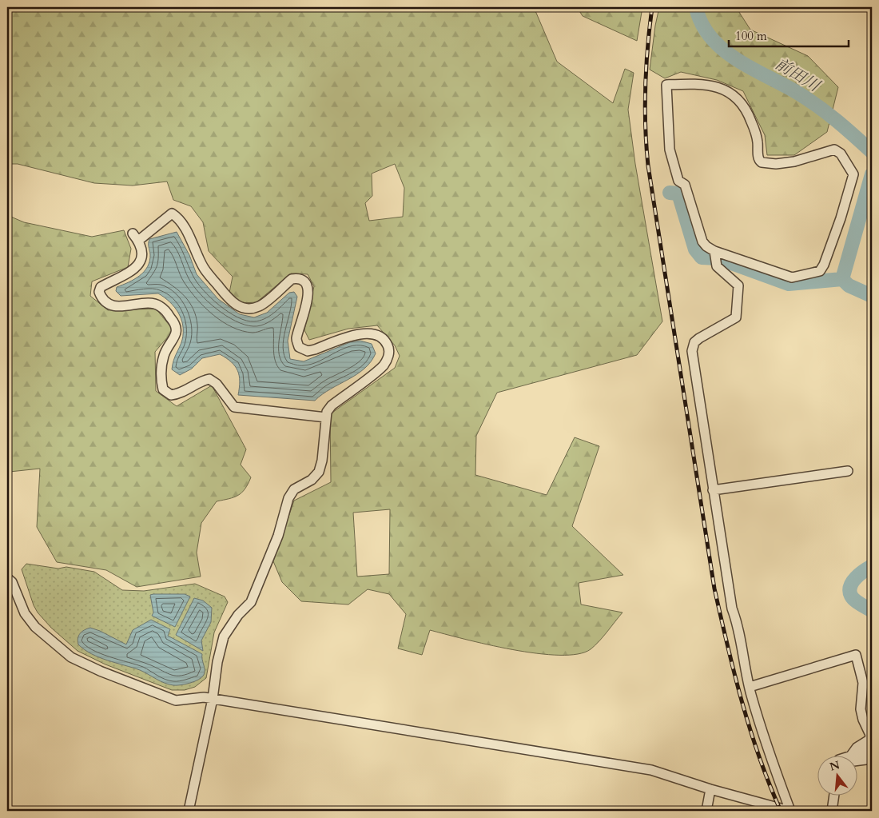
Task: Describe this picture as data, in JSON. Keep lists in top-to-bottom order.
{
  "water": ["前田川"],
  "scale_bar": "100 m",
  "north": "top"
}
